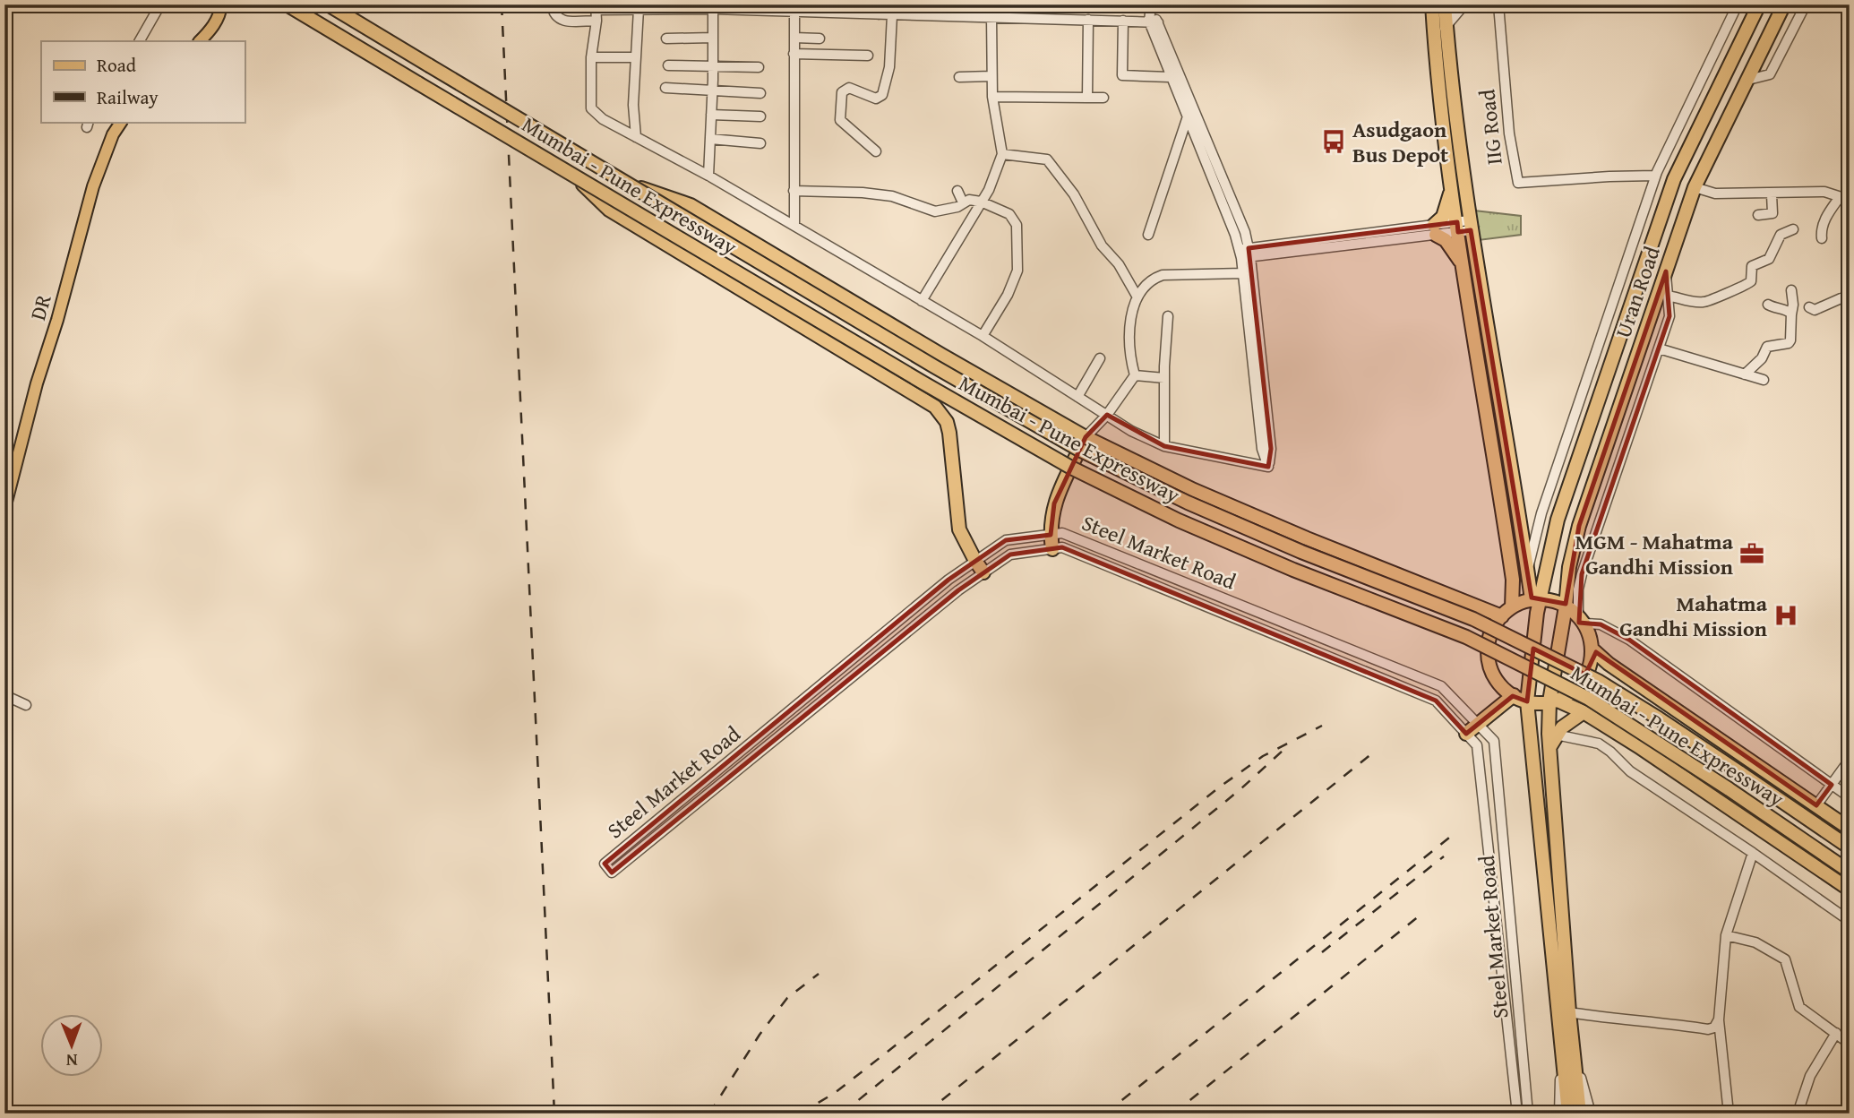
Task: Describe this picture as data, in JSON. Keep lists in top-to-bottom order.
{
  "streets": {
    "highway": ["Mumbai - Pune Expressway", "Uran Road"],
    "main road": ["DR"],
    "street": ["IIG Road", "Steel Market Road"]
  },
  "places": {
    "bus stop": ["Asudgaon Bus Depot"],
    "office": ["MGM - Mahatma Gandhi Mission"],
    "hospital": ["Mahatma Gandhi Mission"]
  },
  "legend": ["Road", "Railway"],
  "north": "bottom"
}
